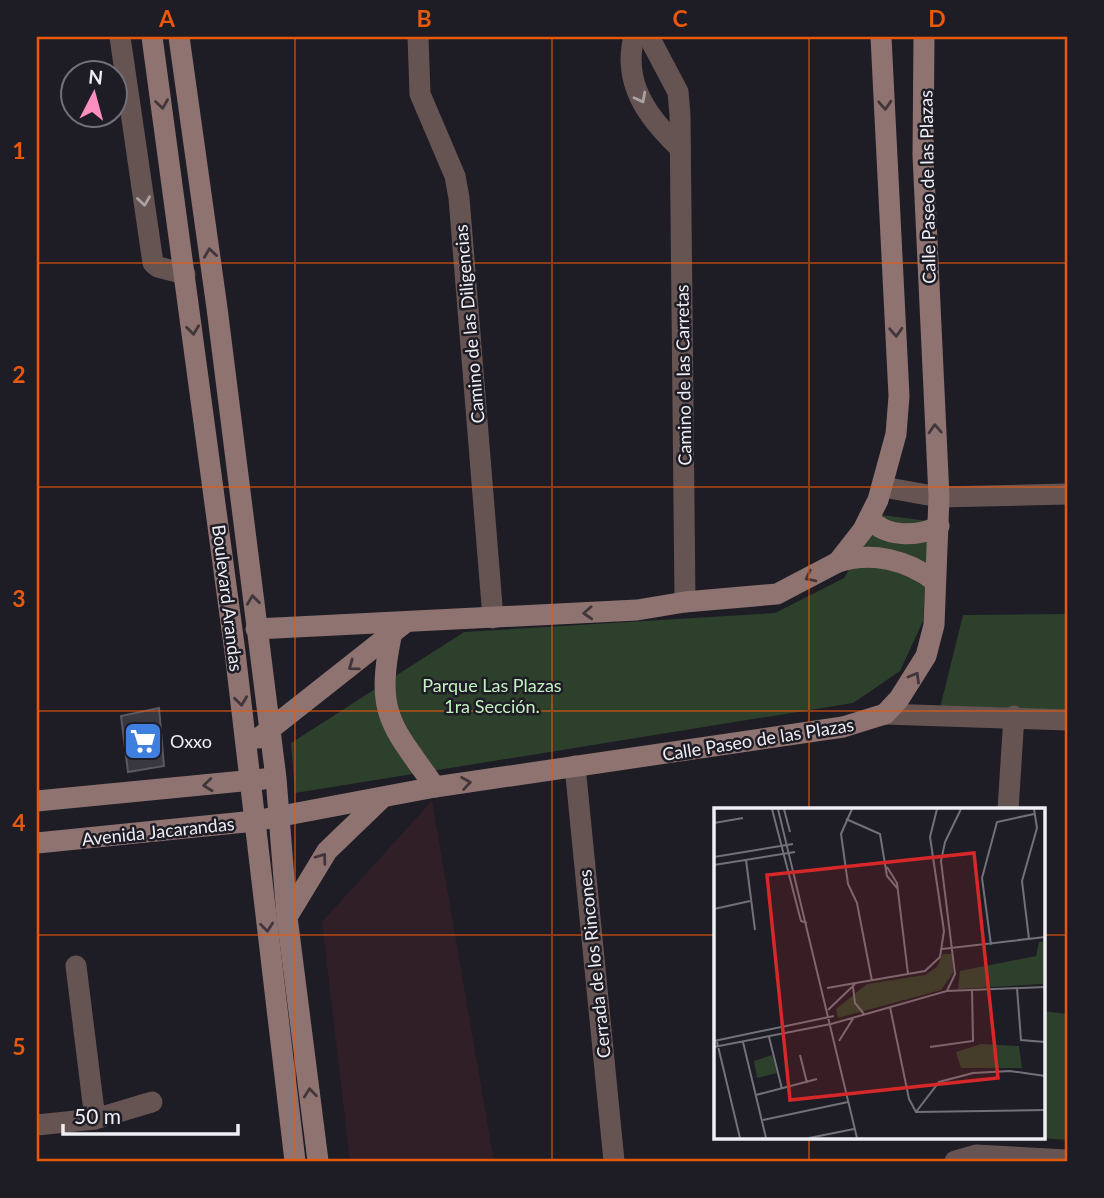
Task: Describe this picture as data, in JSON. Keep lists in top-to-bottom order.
{
  "streets": {
    "street": [
      "Calle Paseo de las Plazas",
      "Camino de las Diligencias",
      "Camino de las Carretas",
      "Boulevard Arandas",
      "Avenida Jacarandas",
      "Cerrada de los Rincones"
    ]
  },
  "crossings": [
    ["Calle Paseo de las Plazas", "Camino de las Diligencias"],
    ["Calle Paseo de las Plazas", "Camino de las Carretas"],
    ["Calle Paseo de las Plazas", "Boulevard Arandas"],
    ["Calle Paseo de las Plazas", "Avenida Jacarandas"],
    ["Calle Paseo de las Plazas", "Cerrada de los Rincones"],
    ["Boulevard Arandas", "Avenida Jacarandas"]
  ],
  "parks": ["Parque Las Plazas 1ra Sección."],
  "places": {
    "supermarket": ["Oxxo"]
  },
  "scale_bar": "50 m",
  "north": "top",
  "grid": {
    "columns": [
      "A",
      "B",
      "C",
      "D"
    ],
    "rows": [
      "1",
      "2",
      "3",
      "4",
      "5"
    ]
  }
}
